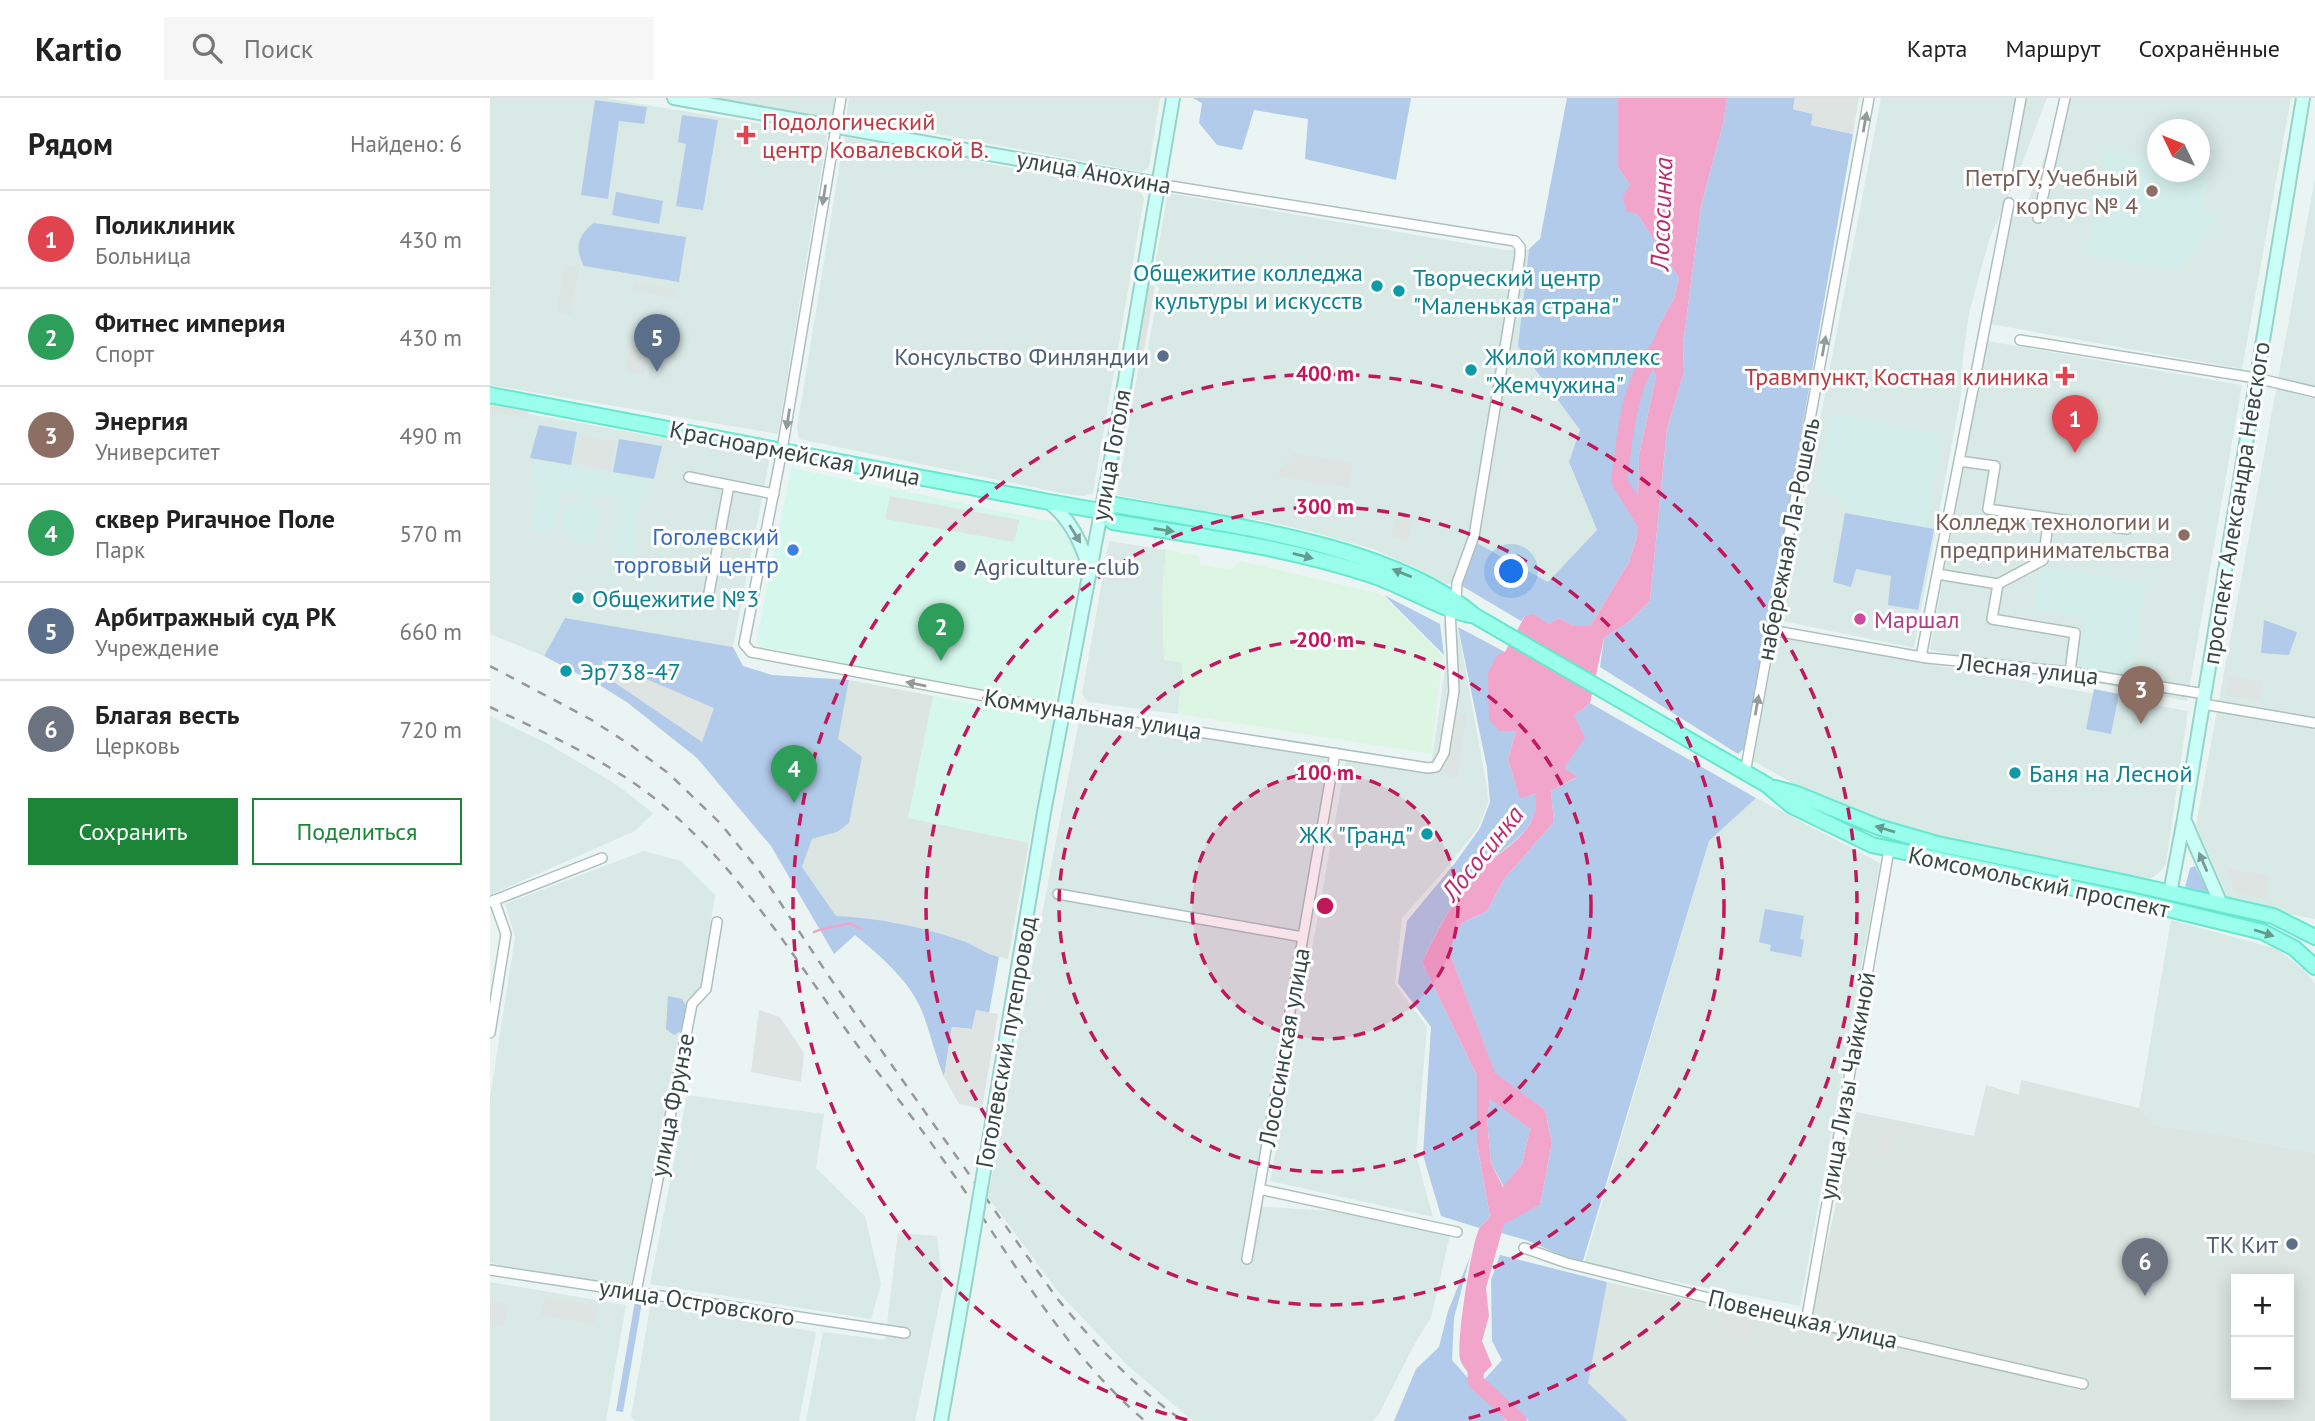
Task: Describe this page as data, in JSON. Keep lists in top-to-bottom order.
{
  "streets": {
    "main road": [
      "улица Анохина",
      "Красноармейская улица",
      "улица Гоголя",
      "проспект Александра Невского",
      "Комсомольский проспект",
      "Гоголевский путепровод"
    ],
    "street": [
      "набережная Ла-Рошель",
      "Лесная улица",
      "Коммунальная улица",
      "Лососинская улица",
      "улица Лизы Чайкиной",
      "улица Фрунзе",
      "улица Островского",
      "Повенецкая улица"
    ]
  },
  "crossings": [
    ["улица Анохина", "Красноармейская улица"],
    ["улица Анохина", "улица Гоголя"],
    ["улица Анохина", "Коммунальная улица"],
    ["Красноармейская улица", "улица Гоголя"],
    ["Красноармейская улица", "Коммунальная улица"],
    ["Красноармейская улица", "Комсомольский проспект"],
    ["улица Гоголя", "Коммунальная улица"],
    ["улица Гоголя", "Гоголевский путепровод"],
    ["проспект Александра Невского", "Лесная улица"],
    ["проспект Александра Невского", "Комсомольский проспект"],
    ["набережная Ла-Рошель", "Лесная улица"],
    ["набережная Ла-Рошель", "Комсомольский проспект"],
    ["Коммунальная улица", "Лососинская улица"],
    ["Комсомольский проспект", "улица Лизы Чайкиной"],
    ["улица Лизы Чайкиной", "Повенецкая улица"],
    ["улица Фрунзе", "улица Островского"]
  ],
  "one_way": ["набережная Ла-Рошель"],
  "water": ["Лососинка"],
  "places": {
    "health": ["Подологический центр Ковалевской В.", "Травмпункт, Костная клиника"],
    "other": [
      "ПетрГУ, Учебный корпус № 4",
      "Общежитие колледжа культуры и искусств",
      "Творческий центр \"Маленькая страна\"",
      "Консульство Финляндии",
      "Жилой комплекс \"Жемчужина\"",
      "Колледж технологии и предпринимательства",
      "Гоголевский торговый центр",
      "Agriculture-club",
      "Общежитие №3",
      "Маршал",
      "Эр738-47",
      "Баня на Лесной",
      "ЖК \"Гранд\"",
      "ТК Кит"
    ]
  },
  "north": "top left",
  "page": {
    "header": "Kartio",
    "search": "Поиск",
    "nav": ["Карта", "Маршрут", "Сохранённые"],
    "heading": ["Рядом", "Найдено: 6"],
    "list": [
      {
        "mark": "1",
        "name": "Поликлиник",
        "note": "Больница",
        "value": "430 m"
      },
      {
        "mark": "2",
        "name": "Фитнес империя",
        "note": "Спорт",
        "value": "430 m"
      },
      {
        "mark": "3",
        "name": "Энергия",
        "note": "Университет",
        "value": "490 m"
      },
      {
        "mark": "4",
        "name": "сквер Ригачное Поле",
        "note": "Парк",
        "value": "570 m"
      },
      {
        "mark": "5",
        "name": "Арбитражный суд РК",
        "note": "Учреждение",
        "value": "660 m"
      },
      {
        "mark": "6",
        "name": "Благая весть",
        "note": "Церковь",
        "value": "720 m"
      }
    ],
    "pins": [
      "5",
      "1",
      "2",
      "3",
      "4",
      "6"
    ],
    "buttons": ["Сохранить", "Поделиться"],
    "map_buttons": ["+", "−"]
  },
  "rings": [
    "400 m",
    "300 m",
    "200 m",
    "100 m"
  ]
}
